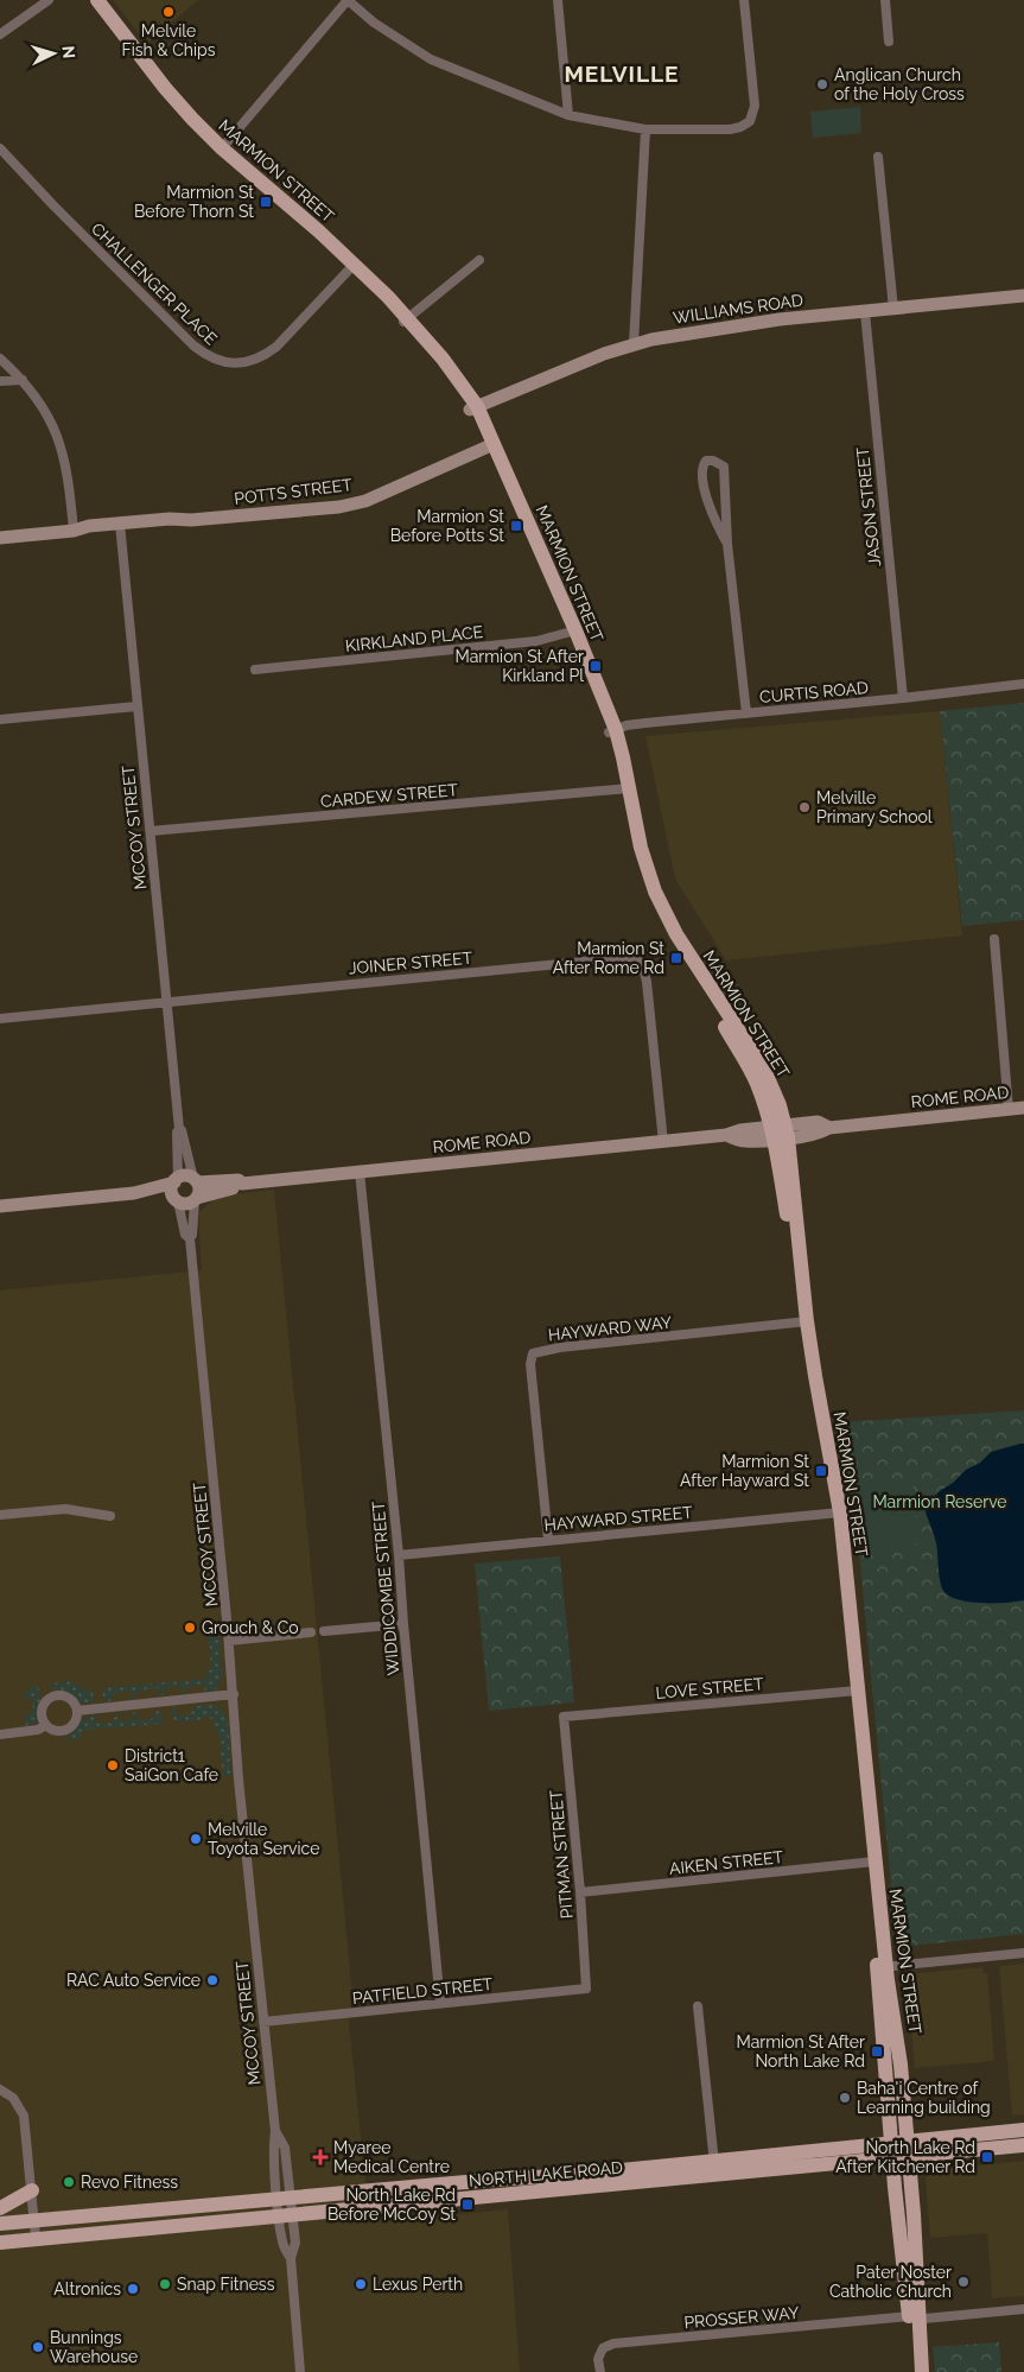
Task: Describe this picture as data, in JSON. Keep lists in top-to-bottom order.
{
  "streets": {
    "main road": ["MARMION STREET", "NORTH LAKE ROAD"],
    "street": [
      "CHALLENGER PLACE",
      "WILLIAMS ROAD",
      "POTTS STREET",
      "JASON STREET",
      "KIRKLAND PLACE",
      "CURTIS ROAD",
      "CARDEW STREET",
      "MCCOY STREET",
      "JOINER STREET",
      "ROME ROAD",
      "HAYWARD WAY",
      "HAYWARD STREET",
      "WIDDICOMBE STREET",
      "LOVE STREET",
      "PITMAN STREET",
      "AIKEN STREET",
      "PATFIELD STREET",
      "PROSSER WAY"
    ]
  },
  "crossings": [
    ["MARMION STREET", "CHALLENGER PLACE"],
    ["MARMION STREET", "WILLIAMS ROAD"],
    ["MARMION STREET", "POTTS STREET"],
    ["MARMION STREET", "KIRKLAND PLACE"],
    ["MARMION STREET", "CURTIS ROAD"],
    ["MARMION STREET", "CARDEW STREET"],
    ["MARMION STREET", "ROME ROAD"],
    ["MARMION STREET", "HAYWARD WAY"],
    ["MARMION STREET", "HAYWARD STREET"],
    ["MARMION STREET", "LOVE STREET"],
    ["MARMION STREET", "AIKEN STREET"],
    ["MARMION STREET", "NORTH LAKE ROAD"],
    ["MARMION STREET", "PROSSER WAY"],
    ["WILLIAMS ROAD", "JASON STREET"],
    ["POTTS STREET", "MCCOY STREET"],
    ["JASON STREET", "CURTIS ROAD"],
    ["CARDEW STREET", "MCCOY STREET"],
    ["MCCOY STREET", "JOINER STREET"],
    ["MCCOY STREET", "ROME ROAD"],
    ["MCCOY STREET", "PATFIELD STREET"],
    ["MCCOY STREET", "NORTH LAKE ROAD"],
    ["JOINER STREET", "ROME ROAD"],
    ["ROME ROAD", "WIDDICOMBE STREET"],
    ["HAYWARD WAY", "HAYWARD STREET"],
    ["HAYWARD STREET", "WIDDICOMBE STREET"],
    ["WIDDICOMBE STREET", "PATFIELD STREET"],
    ["LOVE STREET", "PITMAN STREET"],
    ["PITMAN STREET", "AIKEN STREET"],
    ["PITMAN STREET", "PATFIELD STREET"]
  ],
  "districts": ["MELVILLE"],
  "parks": ["Marmion Reserve"],
  "places": {
    "other": [
      "Melvile Fish & Chips",
      "Anglican Church of the Holy Cross",
      "Melville Primary School",
      "Grouch & Co",
      "District1 SaiGon Cafe",
      "Melville Toyota Service",
      "RAC Auto Service",
      "Baha'i Centre of Learning building",
      "Revo Fitness",
      "Pater Noster Catholic Church",
      "Snap Fitness",
      "Lexus Perth",
      "Altronics",
      "Bunnings Warehouse"
    ],
    "transit": [
      "Marmion St Before Thorn St",
      "Marmion St Before Potts St",
      "Marmion St After Kirkland Pl",
      "Marmion St After Rome Rd",
      "Marmion St After Hayward St",
      "Marmion St After North Lake Rd",
      "North Lake Rd After Kitchener Rd",
      "North Lake Rd Before McCoy St"
    ],
    "health": ["Myaree Medical Centre"]
  },
  "north": "right"
}
